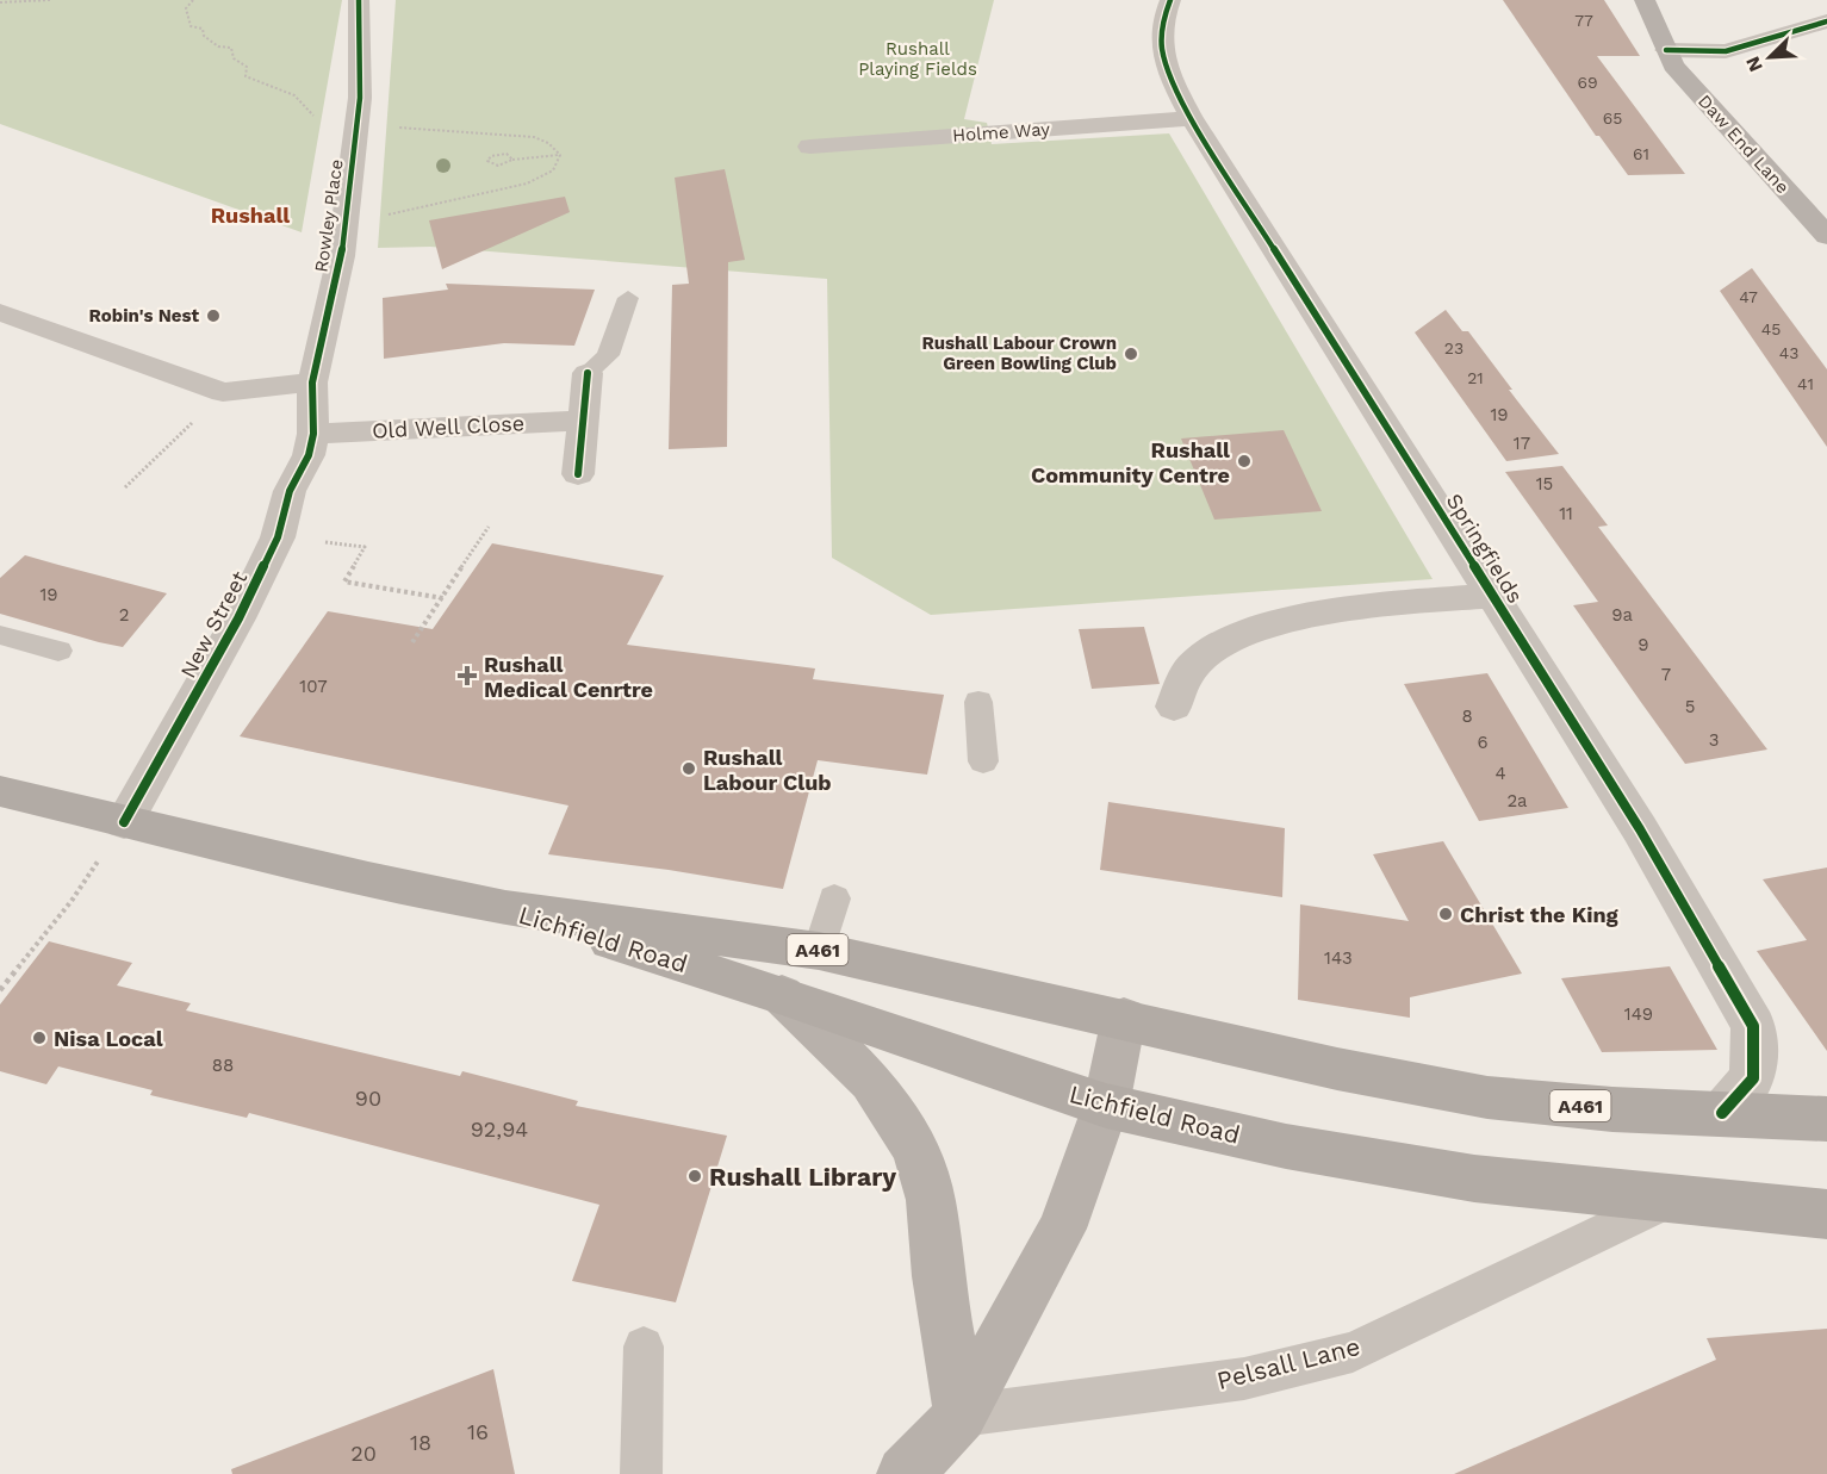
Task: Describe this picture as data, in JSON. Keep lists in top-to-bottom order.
{
  "streets": {
    "highway": ["Lichfield Road", "A461"],
    "main road": ["Daw End Lane"],
    "street": [
      "Holme Way",
      "Rowley Place",
      "Old Well Close",
      "Springfields",
      "New Street"
    ],
    "lane": ["Pelsall Lane"]
  },
  "crossings": [
    ["Holme Way", "Springfields"],
    ["Rowley Place", "Old Well Close"],
    ["Rowley Place", "New Street"],
    ["Old Well Close", "New Street"],
    ["Springfields", "Lichfield Road"],
    ["New Street", "Lichfield Road"],
    ["Lichfield Road", "Pelsall Lane"]
  ],
  "districts": ["Rushall"],
  "parks": ["Rushall Playing Fields"],
  "places": {
    "other": [
      "Robin's Nest",
      "Rushall Labour Crown Green Bowling Club",
      "Rushall Community Centre",
      "Rushall Labour Club",
      "Christ the King",
      "Nisa Local",
      "Rushall Library"
    ],
    "health": ["Rushall Medical Cenrtre"]
  },
  "house_numbers": [
    "77",
    "69",
    "65",
    "61",
    "47",
    "45",
    "23",
    "43",
    "21",
    "41",
    "19",
    "17",
    "15",
    "11",
    "19",
    "2",
    "9a",
    "9",
    "7",
    "107",
    "5",
    "8",
    "3",
    "6",
    "4",
    "2a",
    "143",
    "149",
    "88",
    "90",
    "92,94",
    "16",
    "18",
    "20"
  ],
  "north": "bottom left"
}
